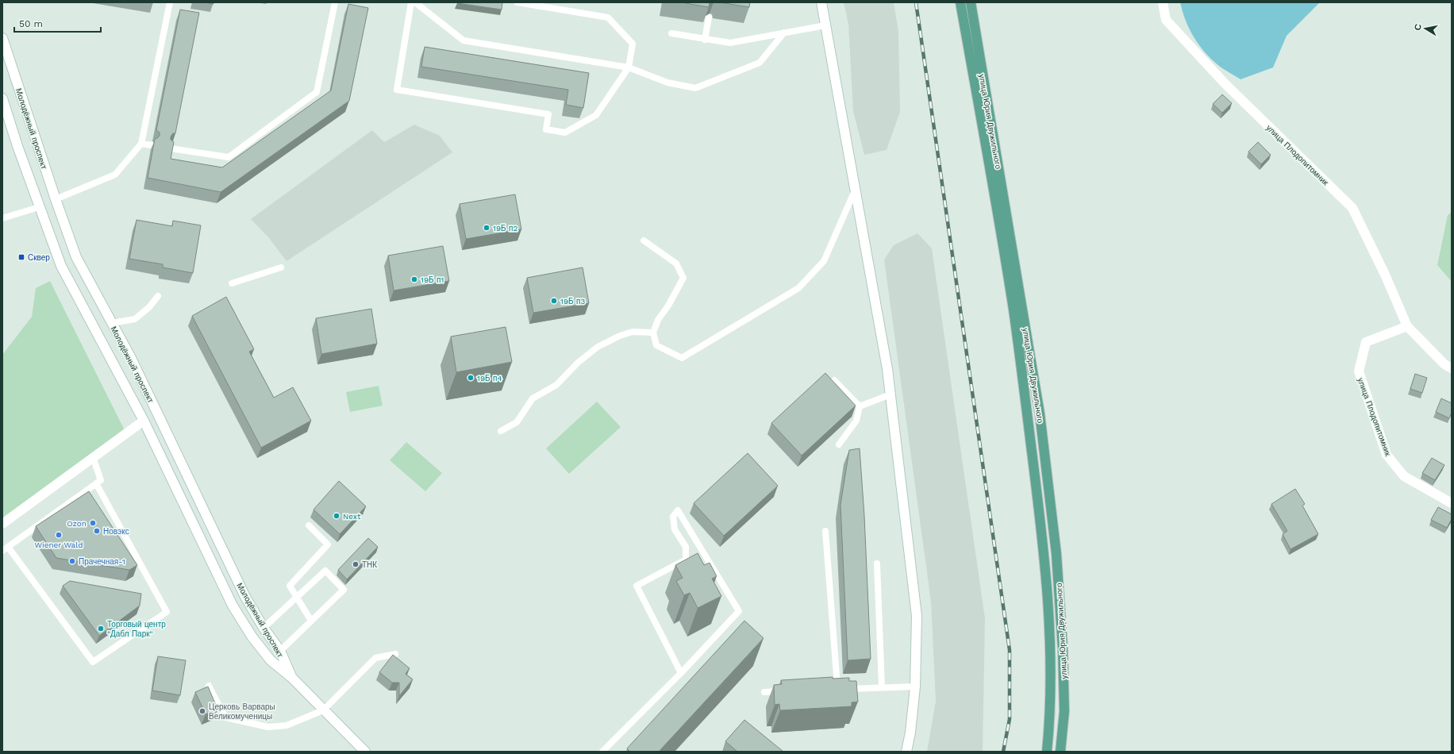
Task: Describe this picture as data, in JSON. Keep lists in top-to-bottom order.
{
  "streets": {
    "main road": ["улица Юрия Двужильного"],
    "street": ["Молодёжный проспект", "улица Плодопитомник"]
  },
  "places": {
    "other": [
      "19Б п2",
      "19Б п1",
      "19Б п3",
      "19Б п4",
      "Next",
      "Ozon",
      "Новэкс",
      "Wiener Wald",
      "Прачечная-1",
      "ТНК",
      "Торговый центр \"Дабл Парк\"",
      "Церковь Варвары Великомученицы"
    ],
    "transit": ["Сквер"]
  },
  "scale_bar": "50 m",
  "north": "left"
}
